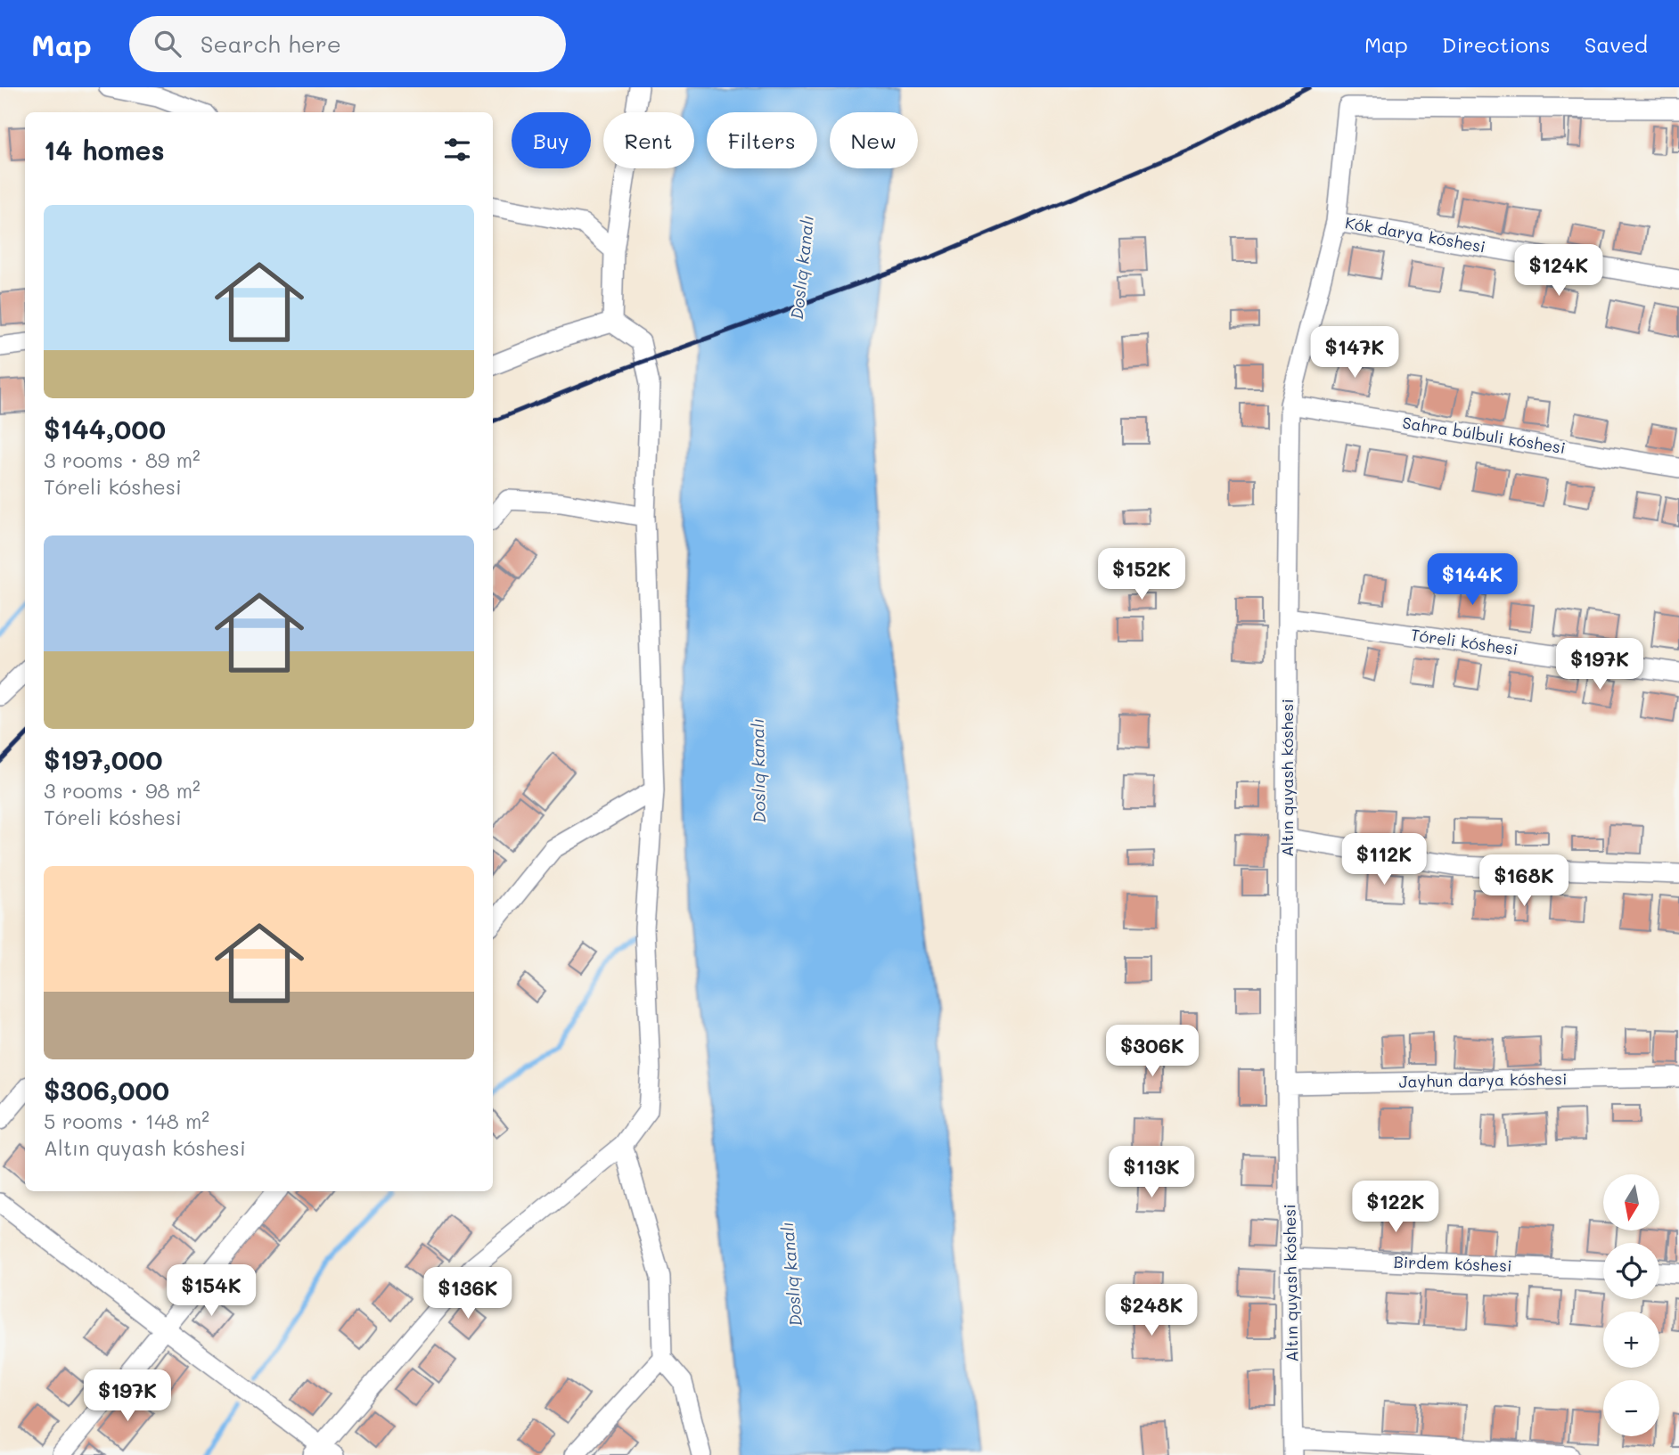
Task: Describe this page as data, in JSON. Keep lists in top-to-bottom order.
{
  "streets": {
    "street": [
      "Kók darya kóshesi",
      "Sahra búlbuli kóshesi",
      "Tóreli kóshesi",
      "Altın quyash kóshesi",
      "Jayhun darya kóshesi",
      "Birdem kóshesi"
    ]
  },
  "crossings": [
    ["Kók darya kóshesi", "Altın quyash kóshesi"],
    ["Sahra búlbuli kóshesi", "Altın quyash kóshesi"],
    ["Tóreli kóshesi", "Altın quyash kóshesi"],
    ["Altın quyash kóshesi", "Jayhun darya kóshesi"],
    ["Altın quyash kóshesi", "Birdem kóshesi"]
  ],
  "water": ["Doslıq kanalı"],
  "north": "bottom",
  "page": {
    "header": "Map",
    "search": "Search here",
    "nav": ["Map", "Directions", "Saved"],
    "chip": [
      "Buy",
      "Rent",
      "Filters",
      "New"
    ],
    "heading": "14 homes",
    "list": [
      {
        "name": "$144,000",
        "note": "3 rooms · 89 m² · Tóreli kóshesi"
      },
      {
        "name": "$197,000",
        "note": "3 rooms · 98 m² · Tóreli kóshesi"
      },
      {
        "name": "$306,000",
        "note": "5 rooms · 148 m² · Altın quyash kóshesi"
      }
    ],
    "price": [
      "$124K",
      "$147K",
      "$152K",
      "$144K",
      "$197K",
      "$112K",
      "$168K",
      "$306K",
      "$113K",
      "$122K",
      "$154K",
      "$136K",
      "$248K",
      "$197K"
    ],
    "map_buttons": ["+", "−"]
  }
}
